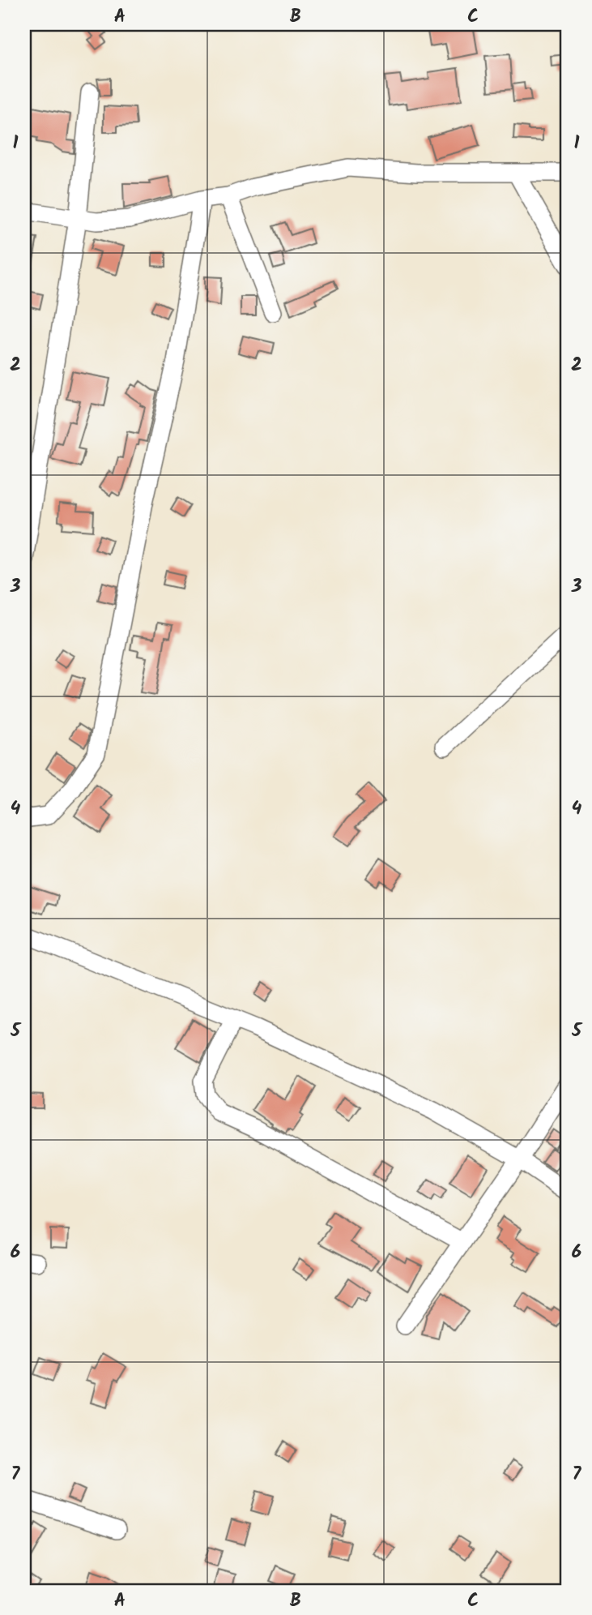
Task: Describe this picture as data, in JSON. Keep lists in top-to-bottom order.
{
  "grid": {
    "columns": ["A", "B", "C"],
    "rows": [
      "1",
      "2",
      "3",
      "4",
      "5",
      "6",
      "7"
    ]
  }
}
